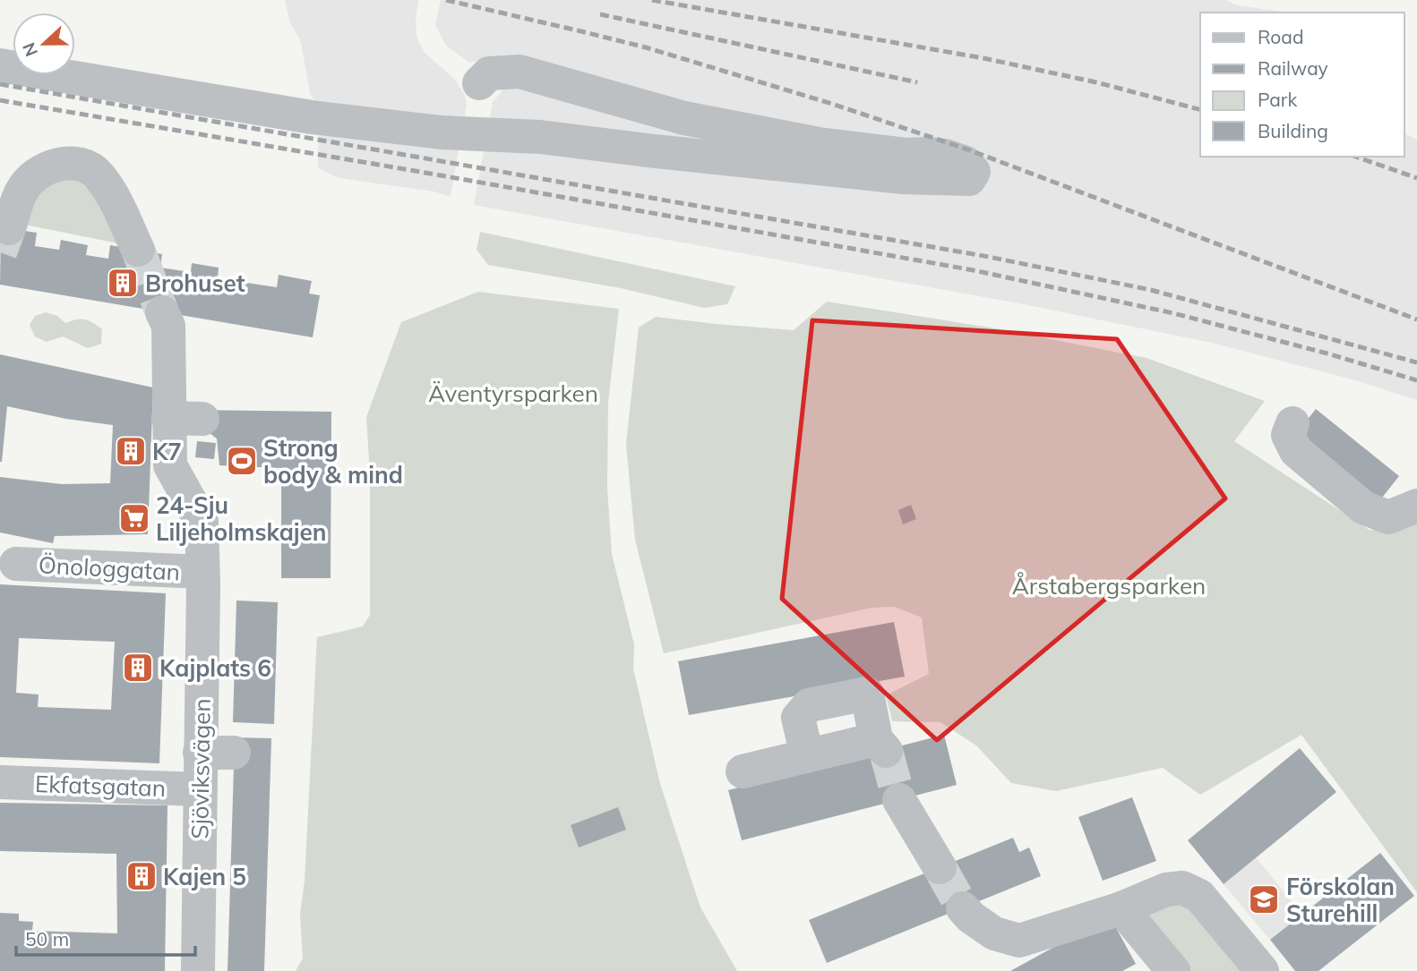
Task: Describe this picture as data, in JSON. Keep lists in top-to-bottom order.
{
  "streets": {
    "street": ["Önologgatan", "Sjöviksvägen", "Ekfatsgatan"]
  },
  "crossings": [
    ["Önologgatan", "Sjöviksvägen"],
    ["Sjöviksvägen", "Ekfatsgatan"]
  ],
  "parks": ["Äventyrsparken", "Årstabergsparken"],
  "places": {
    "building": [
      "Brohuset",
      "K7",
      "Kajplats 6",
      "Kajen 5"
    ],
    "sports": ["Strong body & mind"],
    "supermarket": ["24-Sju Liljeholmskajen"],
    "school or university": ["Förskolan Sturehill"]
  },
  "legend": [
    "Road",
    "Railway",
    "Park",
    "Building"
  ],
  "scale_bar": "50 m",
  "north": "left"
}
